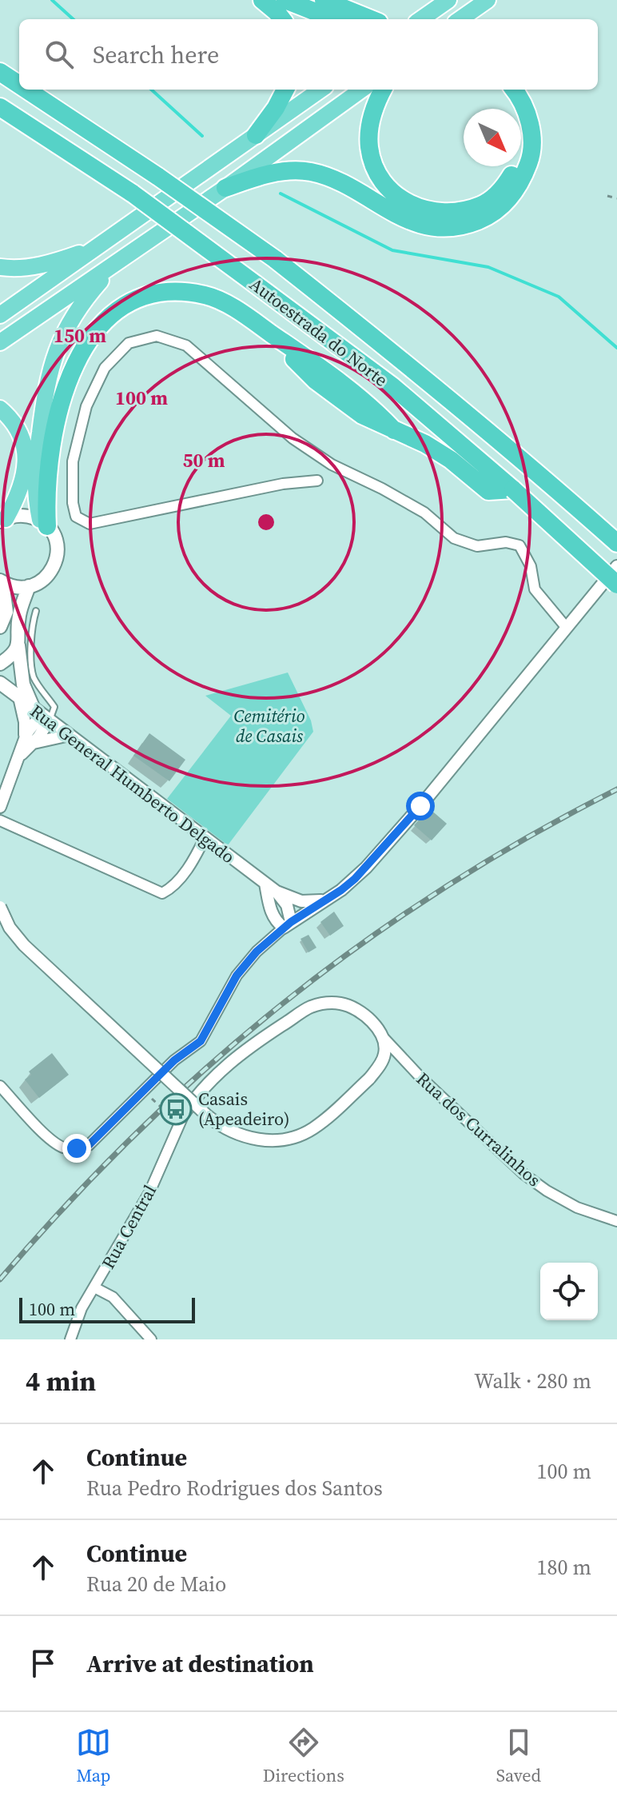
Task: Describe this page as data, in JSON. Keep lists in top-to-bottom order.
{
  "streets": {
    "highway": ["Autoestrada do Norte"],
    "main road": ["Rua General Humberto Delgado"],
    "street": ["Rua dos Curralinhos", "Rua Central"]
  },
  "parks": ["Cemitério de Casais"],
  "places": {
    "bus stop": ["Casais (Apeadeiro)"]
  },
  "scale_bar": "100 m",
  "north": "bottom right",
  "page": {
    "search": "Search here",
    "scale": "100 m",
    "heading": ["4 min", "Walk · 280 m"],
    "list": [
      ["Continue", "Rua Pedro Rodrigues dos Santos", "100 m"],
      ["Continue", "Rua 20 de Maio", "180 m"],
      "Arrive at destination"
    ],
    "nav": ["Map", "Directions", "Saved"]
  },
  "rings": ["150 m", "100 m", "50 m"]
}
